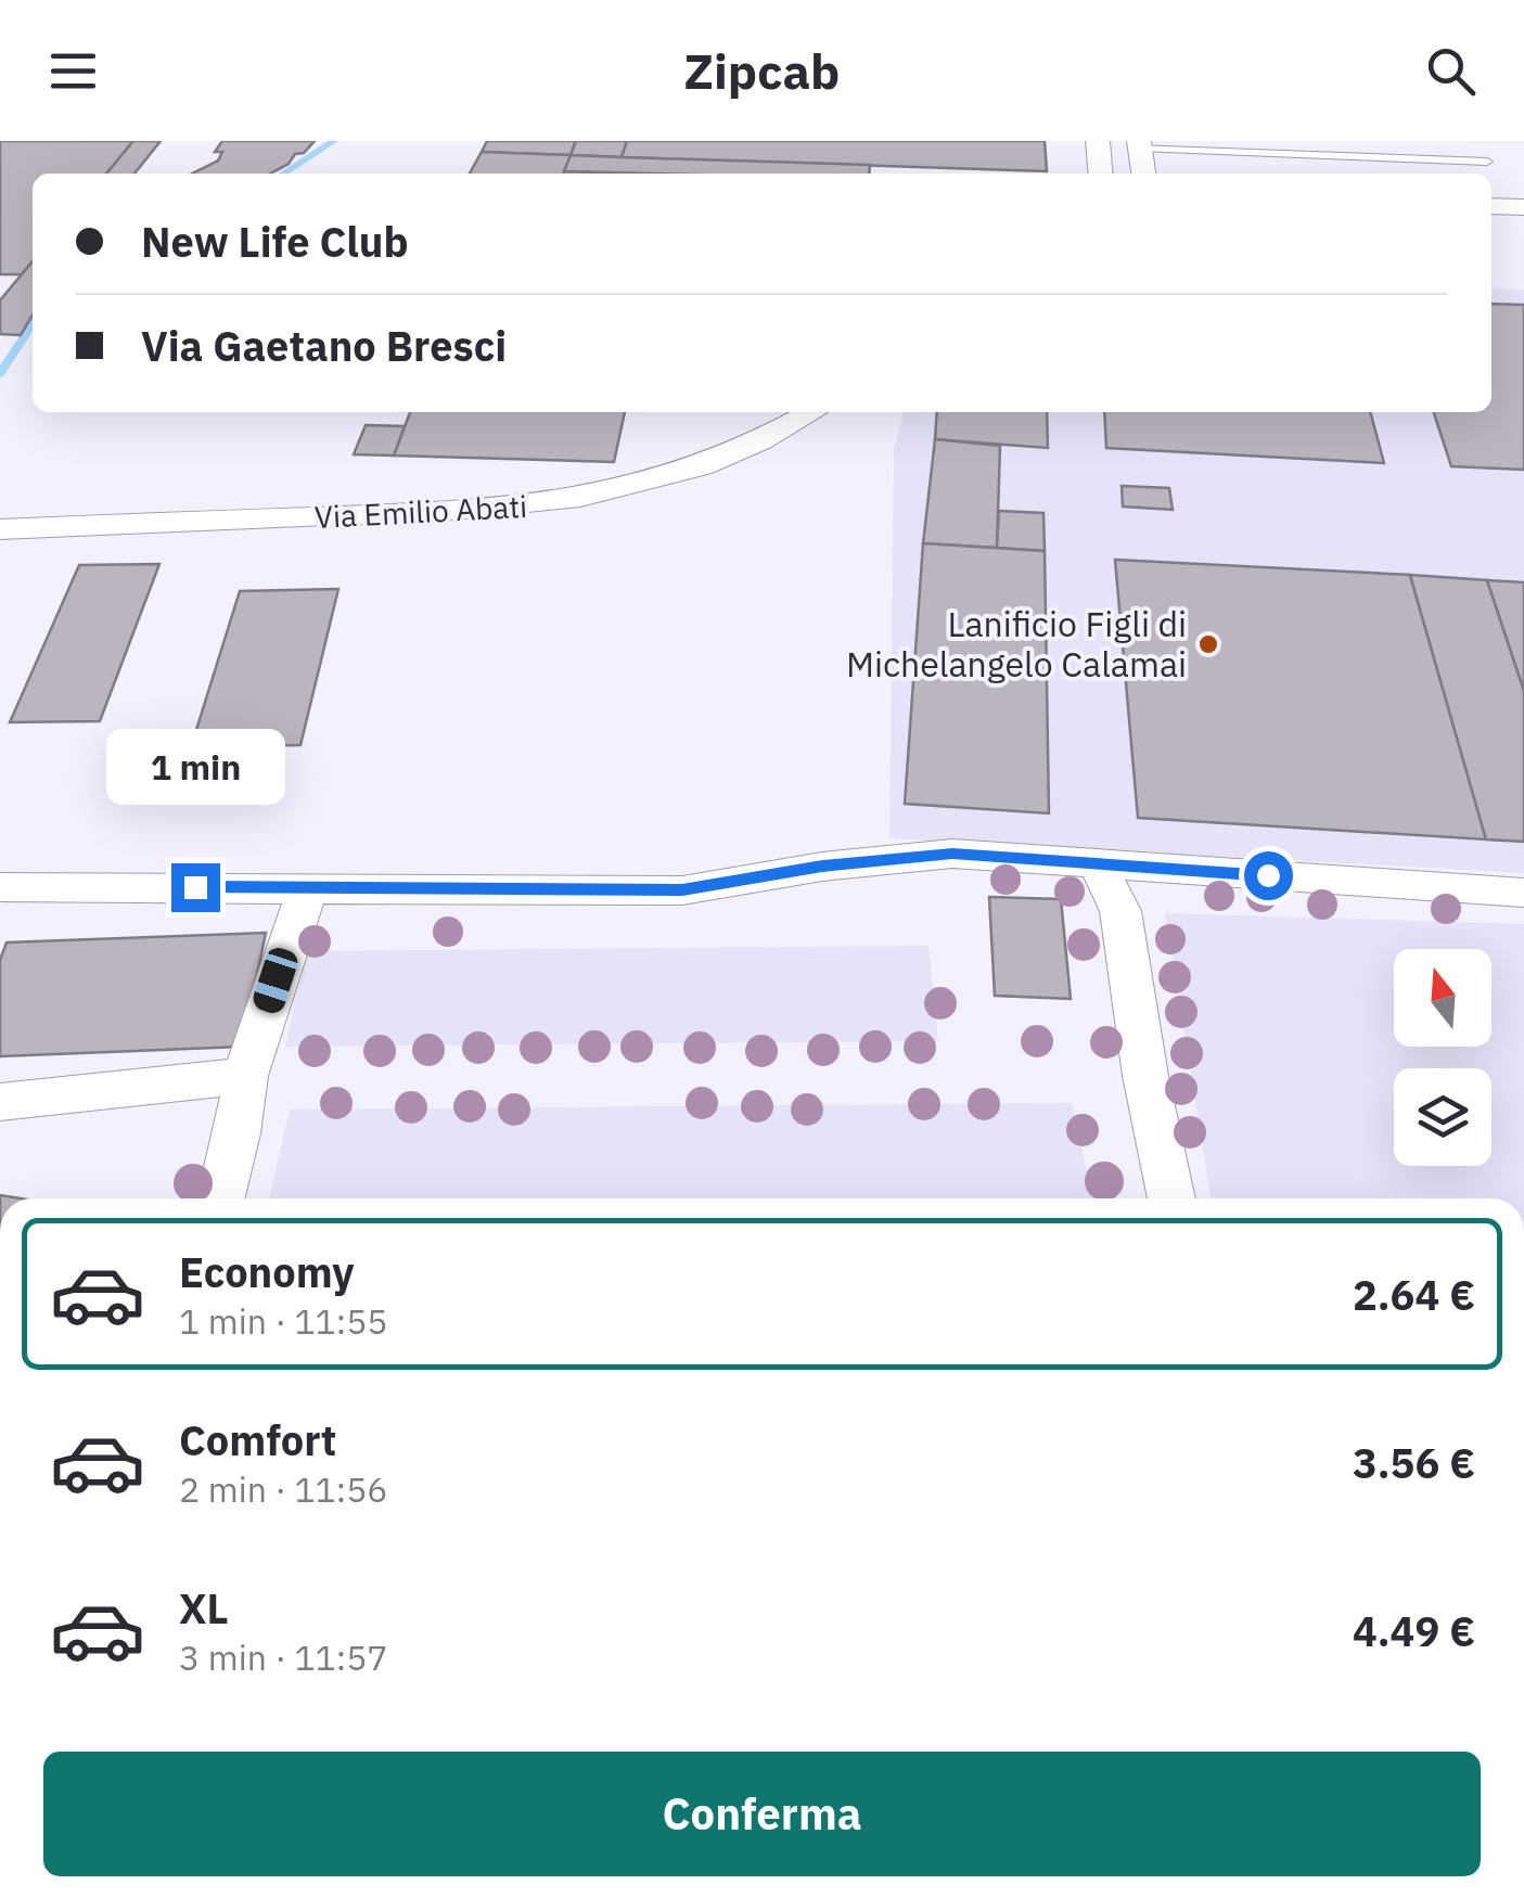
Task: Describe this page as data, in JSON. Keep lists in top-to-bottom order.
{
  "streets": {
    "street": ["Via Emilio Abati"]
  },
  "places": ["Lanificio Figli di Michelangelo Calamai"],
  "north": "top",
  "page": {
    "header": "Zipcab",
    "banner": ["New Life Club", "Via Gaetano Bresci"],
    "bubble": "1 min",
    "list": [
      {
        "name": "Economy",
        "note": "1 min · 11:55",
        "value": "2.64 €"
      },
      {
        "name": "Comfort",
        "note": "2 min · 11:56",
        "value": "3.56 €"
      },
      {
        "name": "XL",
        "note": "3 min · 11:57",
        "value": "4.49 €"
      }
    ],
    "buttons": "Conferma"
  }
}
